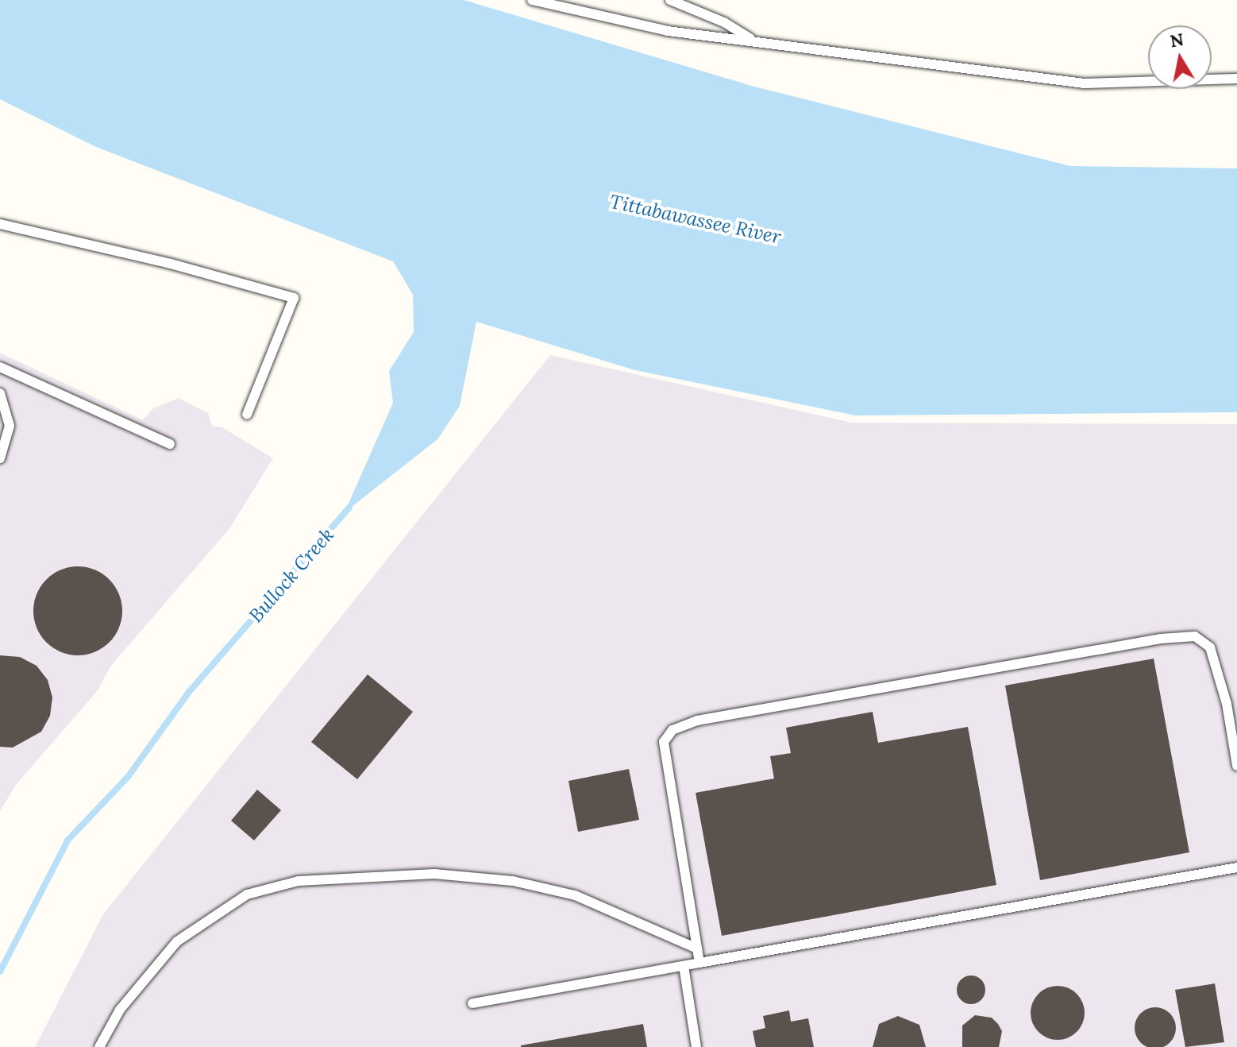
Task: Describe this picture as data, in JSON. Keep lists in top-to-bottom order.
{
  "water": ["Tittabawassee River", "Bullock Creek"],
  "north": "top"
}
